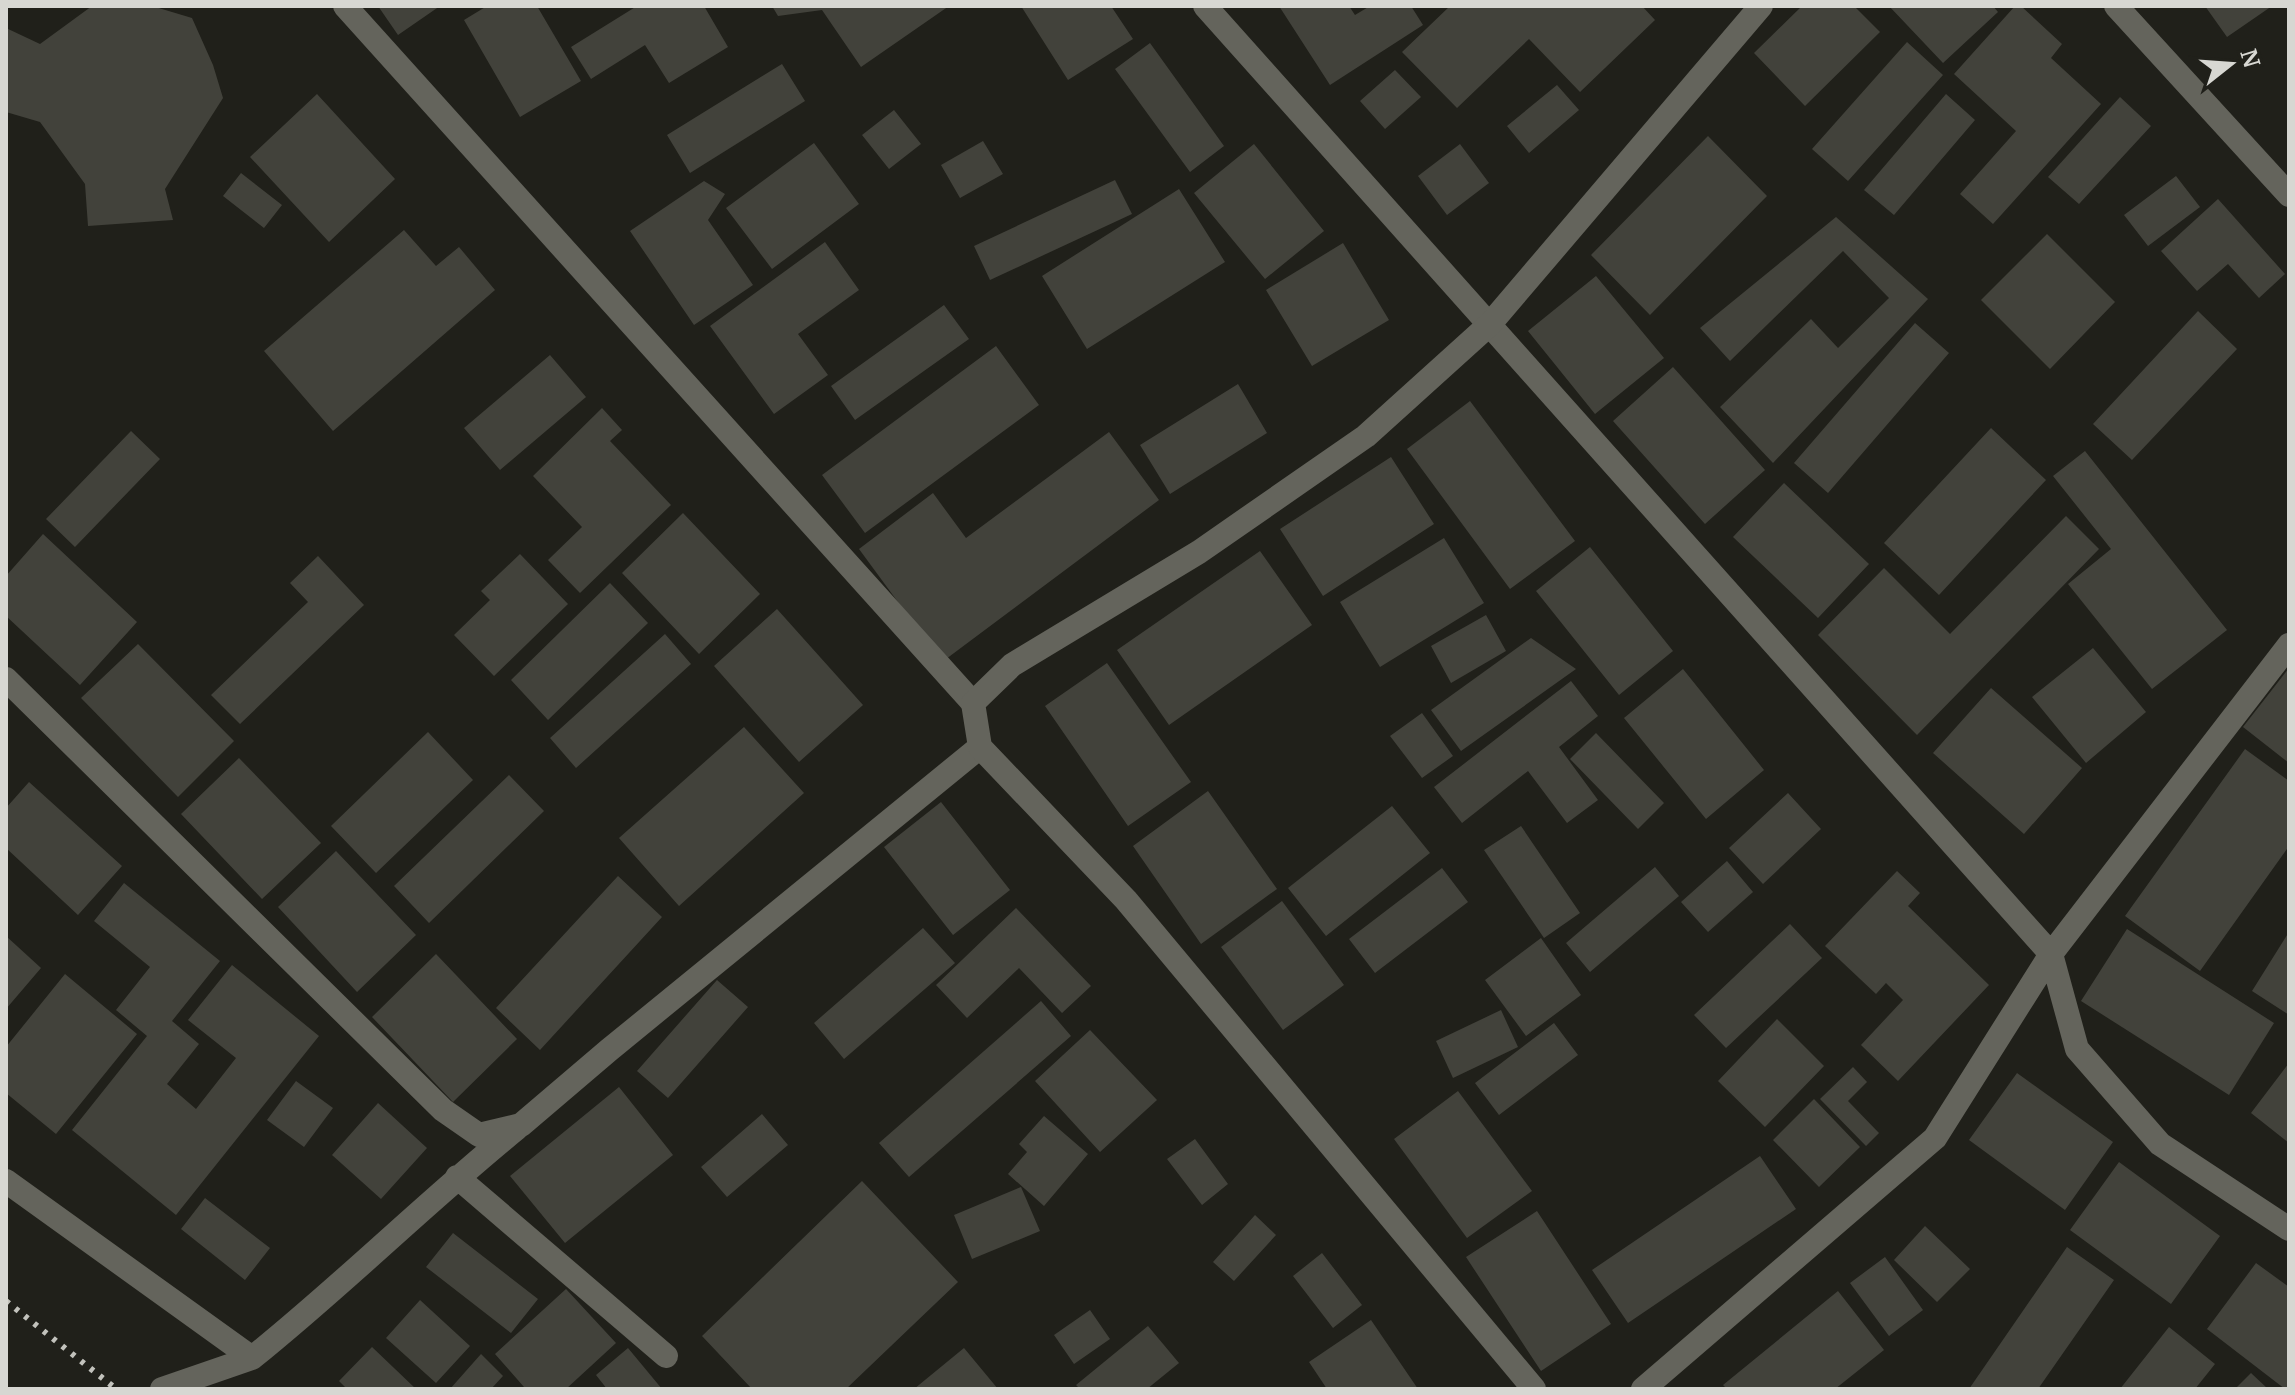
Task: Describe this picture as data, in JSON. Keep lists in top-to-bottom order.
{
  "north": "right"
}
